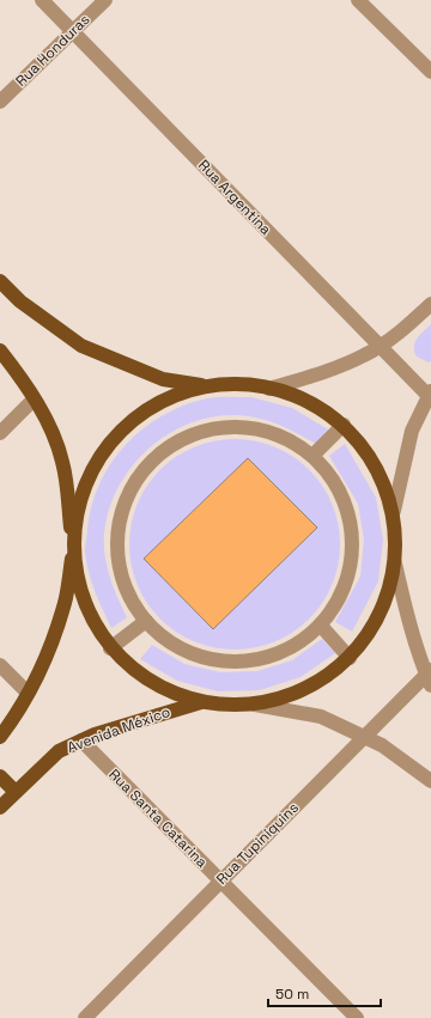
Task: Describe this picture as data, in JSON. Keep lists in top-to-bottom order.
{
  "streets": {
    "main road": ["Avenida México"],
    "street": [
      "Rua Honduras",
      "Rua Argentina",
      "Rua Santa Catarina",
      "Rua Tupiniquins"
    ]
  },
  "crossings": [
    ["Rua Honduras", "Rua Argentina"],
    ["Avenida México", "Rua Santa Catarina"],
    ["Rua Santa Catarina", "Rua Tupiniquins"]
  ],
  "scale_bar": "50 m"
}
